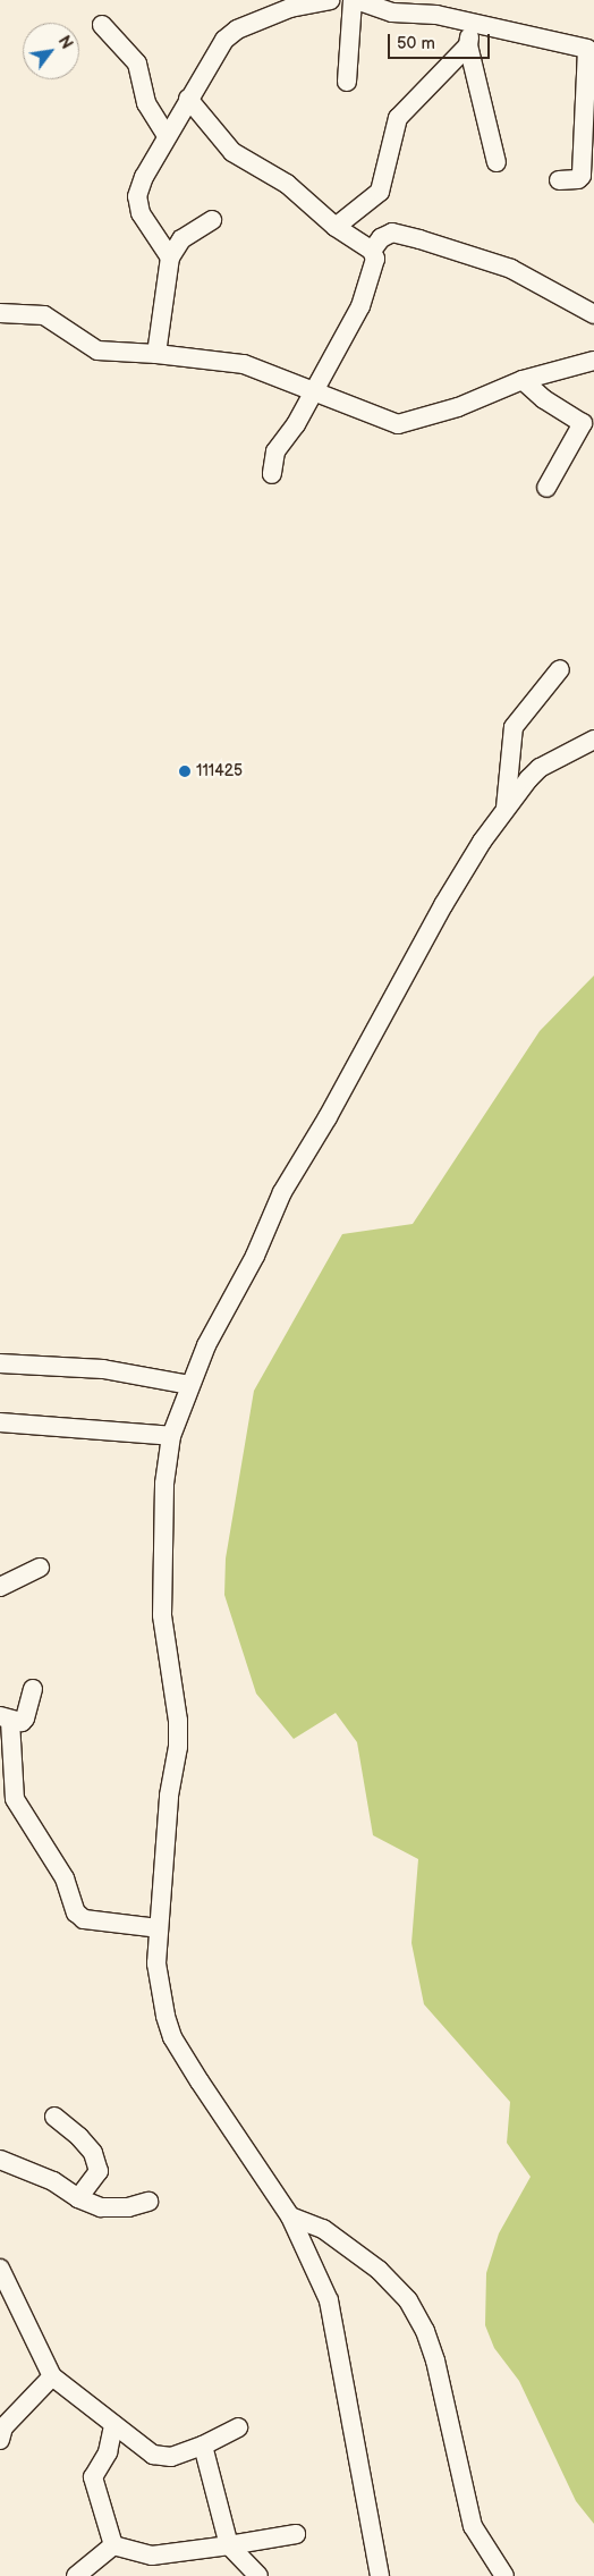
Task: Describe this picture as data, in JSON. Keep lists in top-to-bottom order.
{
  "places": ["111425"],
  "scale_bar": "50 m",
  "north": "top right"
}
